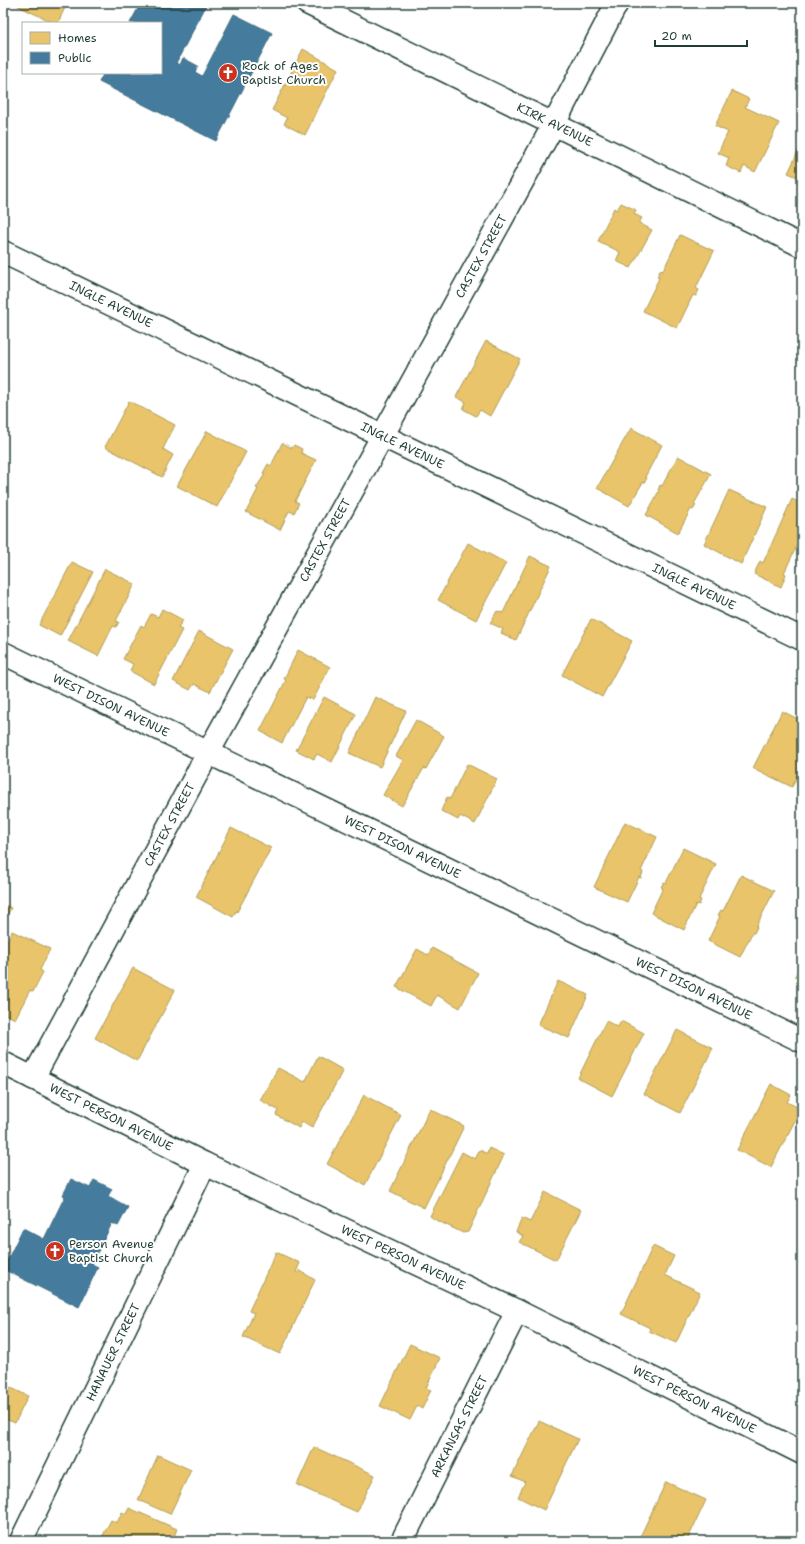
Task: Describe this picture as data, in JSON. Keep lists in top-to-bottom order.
{
  "streets": {
    "street": [
      "KIRK AVENUE",
      "CASTEX STREET",
      "INGLE AVENUE",
      "WEST DISON AVENUE",
      "WEST PERSON AVENUE",
      "HANAUER STREET",
      "ARKANSAS STREET"
    ]
  },
  "crossings": [
    ["KIRK AVENUE", "CASTEX STREET"],
    ["CASTEX STREET", "INGLE AVENUE"],
    ["CASTEX STREET", "WEST DISON AVENUE"],
    ["CASTEX STREET", "WEST PERSON AVENUE"],
    ["WEST PERSON AVENUE", "HANAUER STREET"],
    ["WEST PERSON AVENUE", "ARKANSAS STREET"]
  ],
  "places": {
    "church": ["Rock of Ages Baptist Church", "Person Avenue Baptist Church"]
  },
  "legend": ["Homes", "Public"],
  "scale_bar": "20 m"
}
